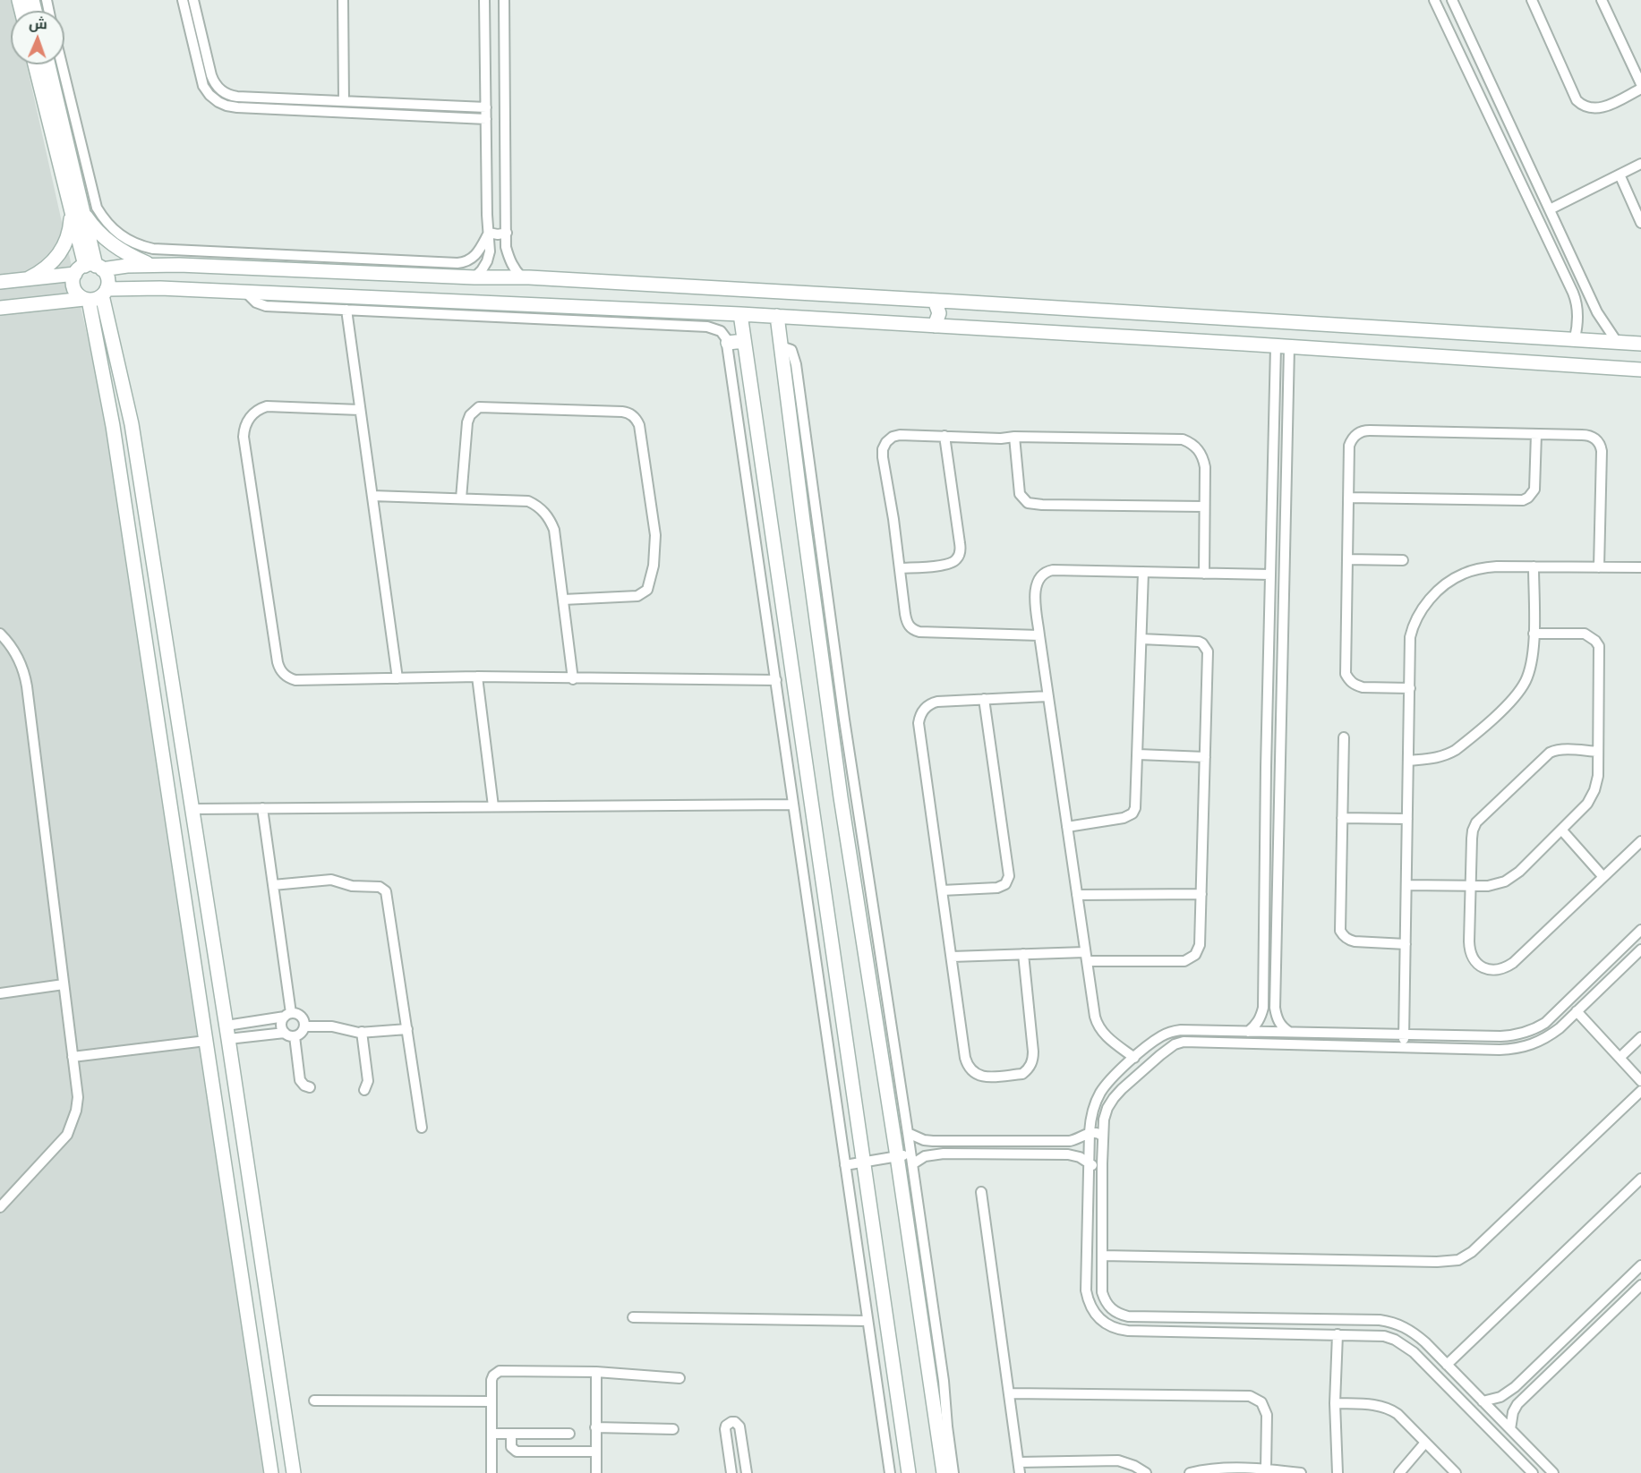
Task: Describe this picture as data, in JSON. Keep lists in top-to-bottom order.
{
  "north": "top"
}
